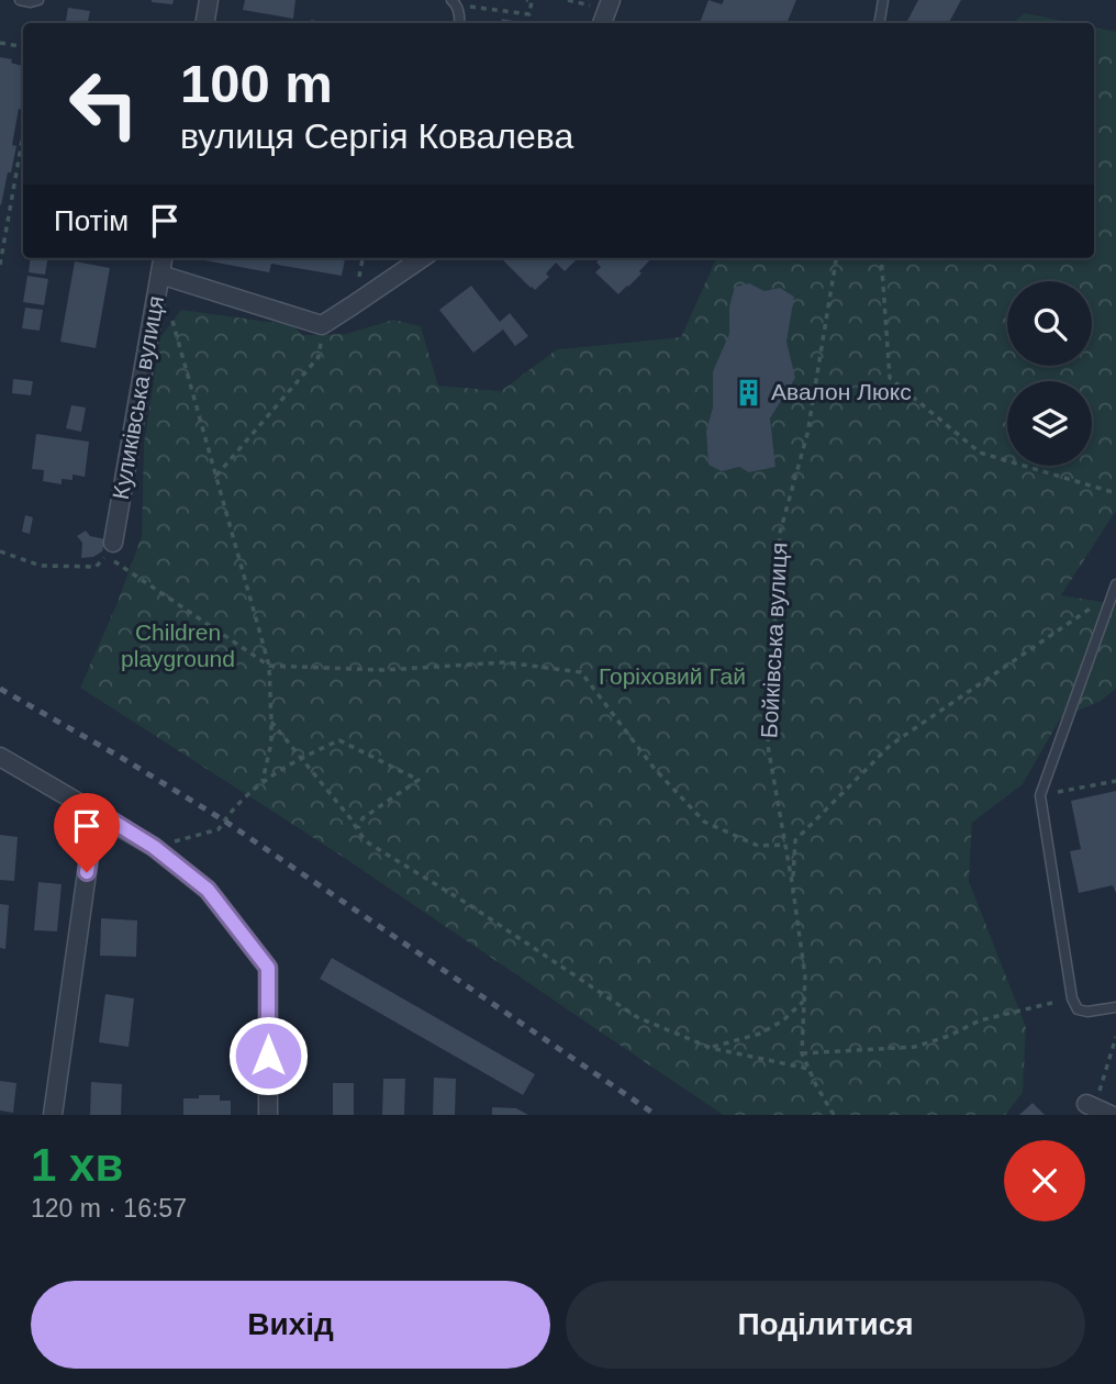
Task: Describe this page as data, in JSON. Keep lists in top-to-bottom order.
{
  "streets": {
    "street": ["Куликівська вулиця"],
    "path": ["Бойківська вулиця"]
  },
  "parks": ["Children playground", "Горіховий Гай"],
  "places": {
    "building": ["Авалон Люкс"]
  },
  "page": {
    "turn": ["100 m", "вулиця Сергія Ковалева"],
    "then": "Потім",
    "heading": ["1 хв", "120 m · 16:57"],
    "buttons": ["Вихід", "Поділитися"]
  }
}
